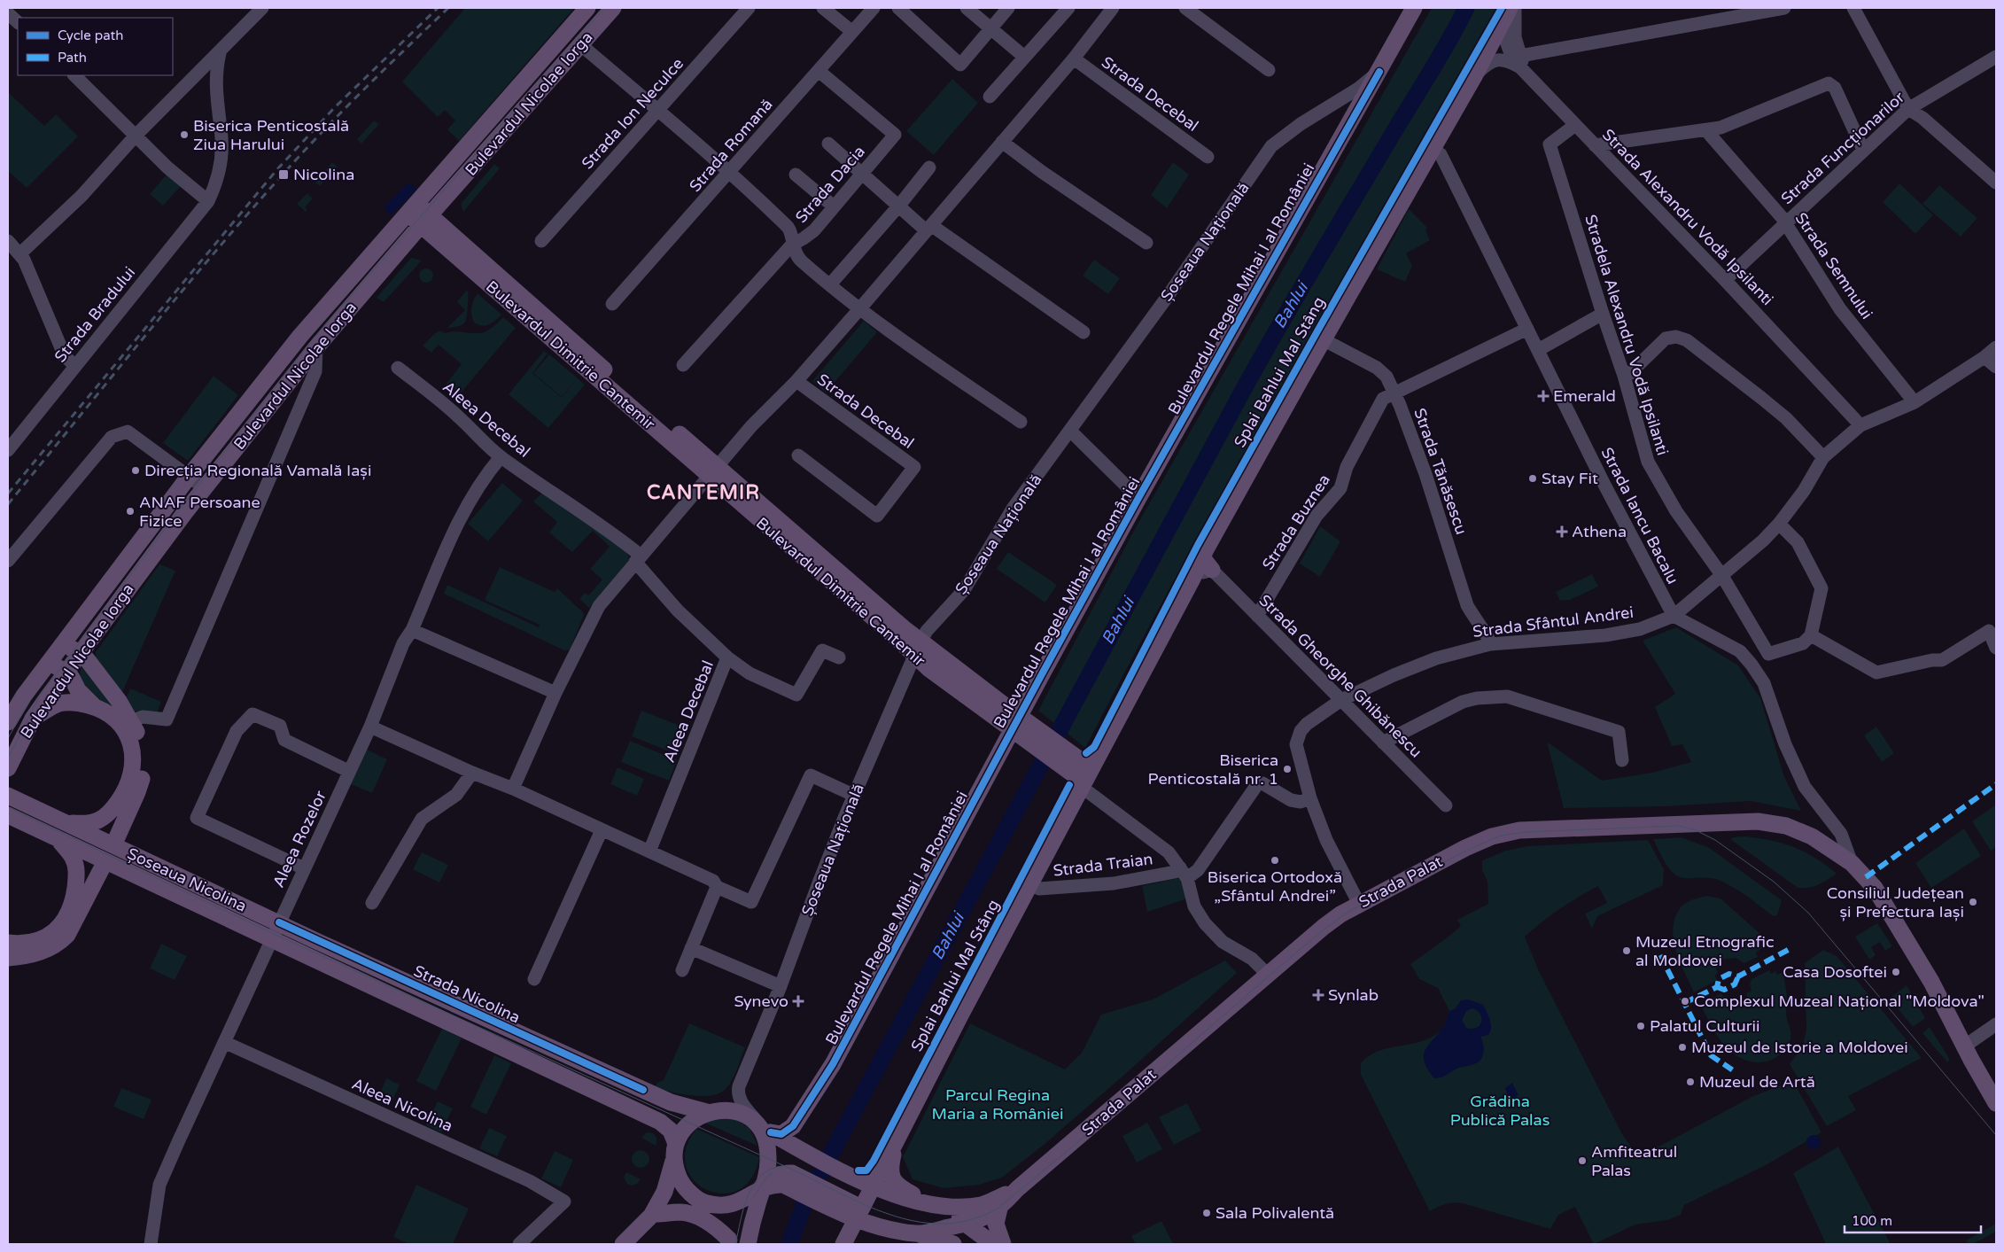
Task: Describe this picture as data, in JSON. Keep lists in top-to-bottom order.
{
  "streets": {
    "main road": [
      "Bulevardul Nicolae Iorga",
      "Șoseaua Națională",
      "Bulevardul Regele Mihai I al României",
      "Bulevardul Dimitrie Cantemir",
      "Șoseaua Nicolina",
      "Strada Palat",
      "Strada Nicolina"
    ],
    "street": [
      "Strada Decebal",
      "Strada Ion Neculce",
      "Strada Romană",
      "Strada Funcționarilor",
      "Strada Dacia",
      "Strada Alexandru Vodă Ipsilanti",
      "Strada Semnului",
      "Strada Bradului",
      "Stradela Alexandru Vodă Ipsilanti",
      "Aleea Decebal",
      "Strada Tănăsescu",
      "Strada Iancu Bacalu",
      "Strada Buznea",
      "Strada Sfântul Andrei",
      "Strada Gheorghe Ghibănescu",
      "Aleea Rozelor",
      "Strada Traian",
      "Aleea Nicolina"
    ],
    "cycle path": ["Splai Bahlui Mal Stâng"]
  },
  "crossings": [
    ["Strada Decebal", "Bulevardul Dimitrie Cantemir"],
    ["Bulevardul Nicolae Iorga", "Bulevardul Dimitrie Cantemir"],
    ["Strada Romană", "Strada Dacia"],
    ["Strada Funcționarilor", "Strada Alexandru Vodă Ipsilanti"],
    ["Strada Funcționarilor", "Strada Semnului"],
    ["Strada Alexandru Vodă Ipsilanti", "Stradela Alexandru Vodă Ipsilanti"],
    ["Strada Alexandru Vodă Ipsilanti", "Strada Sfântul Andrei"],
    ["Șoseaua Națională", "Bulevardul Regele Mihai I al României"],
    ["Șoseaua Națională", "Bulevardul Dimitrie Cantemir"],
    ["Șoseaua Națională", "Strada Palat"],
    ["Șoseaua Națională", "Strada Nicolina"],
    ["Strada Semnului", "Strada Sfântul Andrei"],
    ["Bulevardul Regele Mihai I al României", "Bulevardul Dimitrie Cantemir"],
    ["Bulevardul Regele Mihai I al României", "Strada Palat"],
    ["Bulevardul Regele Mihai I al României", "Strada Nicolina"],
    ["Stradela Alexandru Vodă Ipsilanti", "Strada Sfântul Andrei"],
    ["Aleea Decebal", "Aleea Rozelor"],
    ["Strada Tănăsescu", "Strada Buznea"],
    ["Strada Tănăsescu", "Strada Sfântul Andrei"],
    ["Strada Iancu Bacalu", "Strada Buznea"],
    ["Strada Iancu Bacalu", "Strada Sfântul Andrei"],
    ["Strada Buznea", "Strada Gheorghe Ghibănescu"],
    ["Strada Sfântul Andrei", "Strada Gheorghe Ghibănescu"],
    ["Strada Sfântul Andrei", "Strada Palat"],
    ["Aleea Rozelor", "Strada Nicolina"],
    ["Aleea Rozelor", "Aleea Nicolina"],
    ["Șoseaua Nicolina", "Strada Nicolina"],
    ["Strada Palat", "Strada Nicolina"]
  ],
  "districts": ["CANTEMIR"],
  "water": ["Bahlui"],
  "parks": ["Parcul Regina Maria a României", "Grădina Publică Palas"],
  "places": {
    "other": [
      "Biserica Penticostală Ziua Harului",
      "Direcția Regională Vamală Iași",
      "Stay Fit",
      "ANAF Persoane Fizice",
      "Biserica Penticostală nr. 1",
      "Biserica Ortodoxă „Sfântul Andrei”",
      "Consiliul Județean și Prefectura Iași",
      "Muzeul Etnografic al Moldovei",
      "Casa Dosoftei",
      "Complexul Muzeal Național \"Moldova\"",
      "Palatul Culturii",
      "Muzeul de Istorie a Moldovei",
      "Muzeul de Artă",
      "Amfiteatrul Palas",
      "Sala Polivalentă"
    ],
    "transit": ["Nicolina"],
    "health": [
      "Emerald",
      "Athena",
      "Synlab",
      "Synevo"
    ]
  },
  "legend": ["Cycle path", "Path"],
  "scale_bar": "100 m"
}
